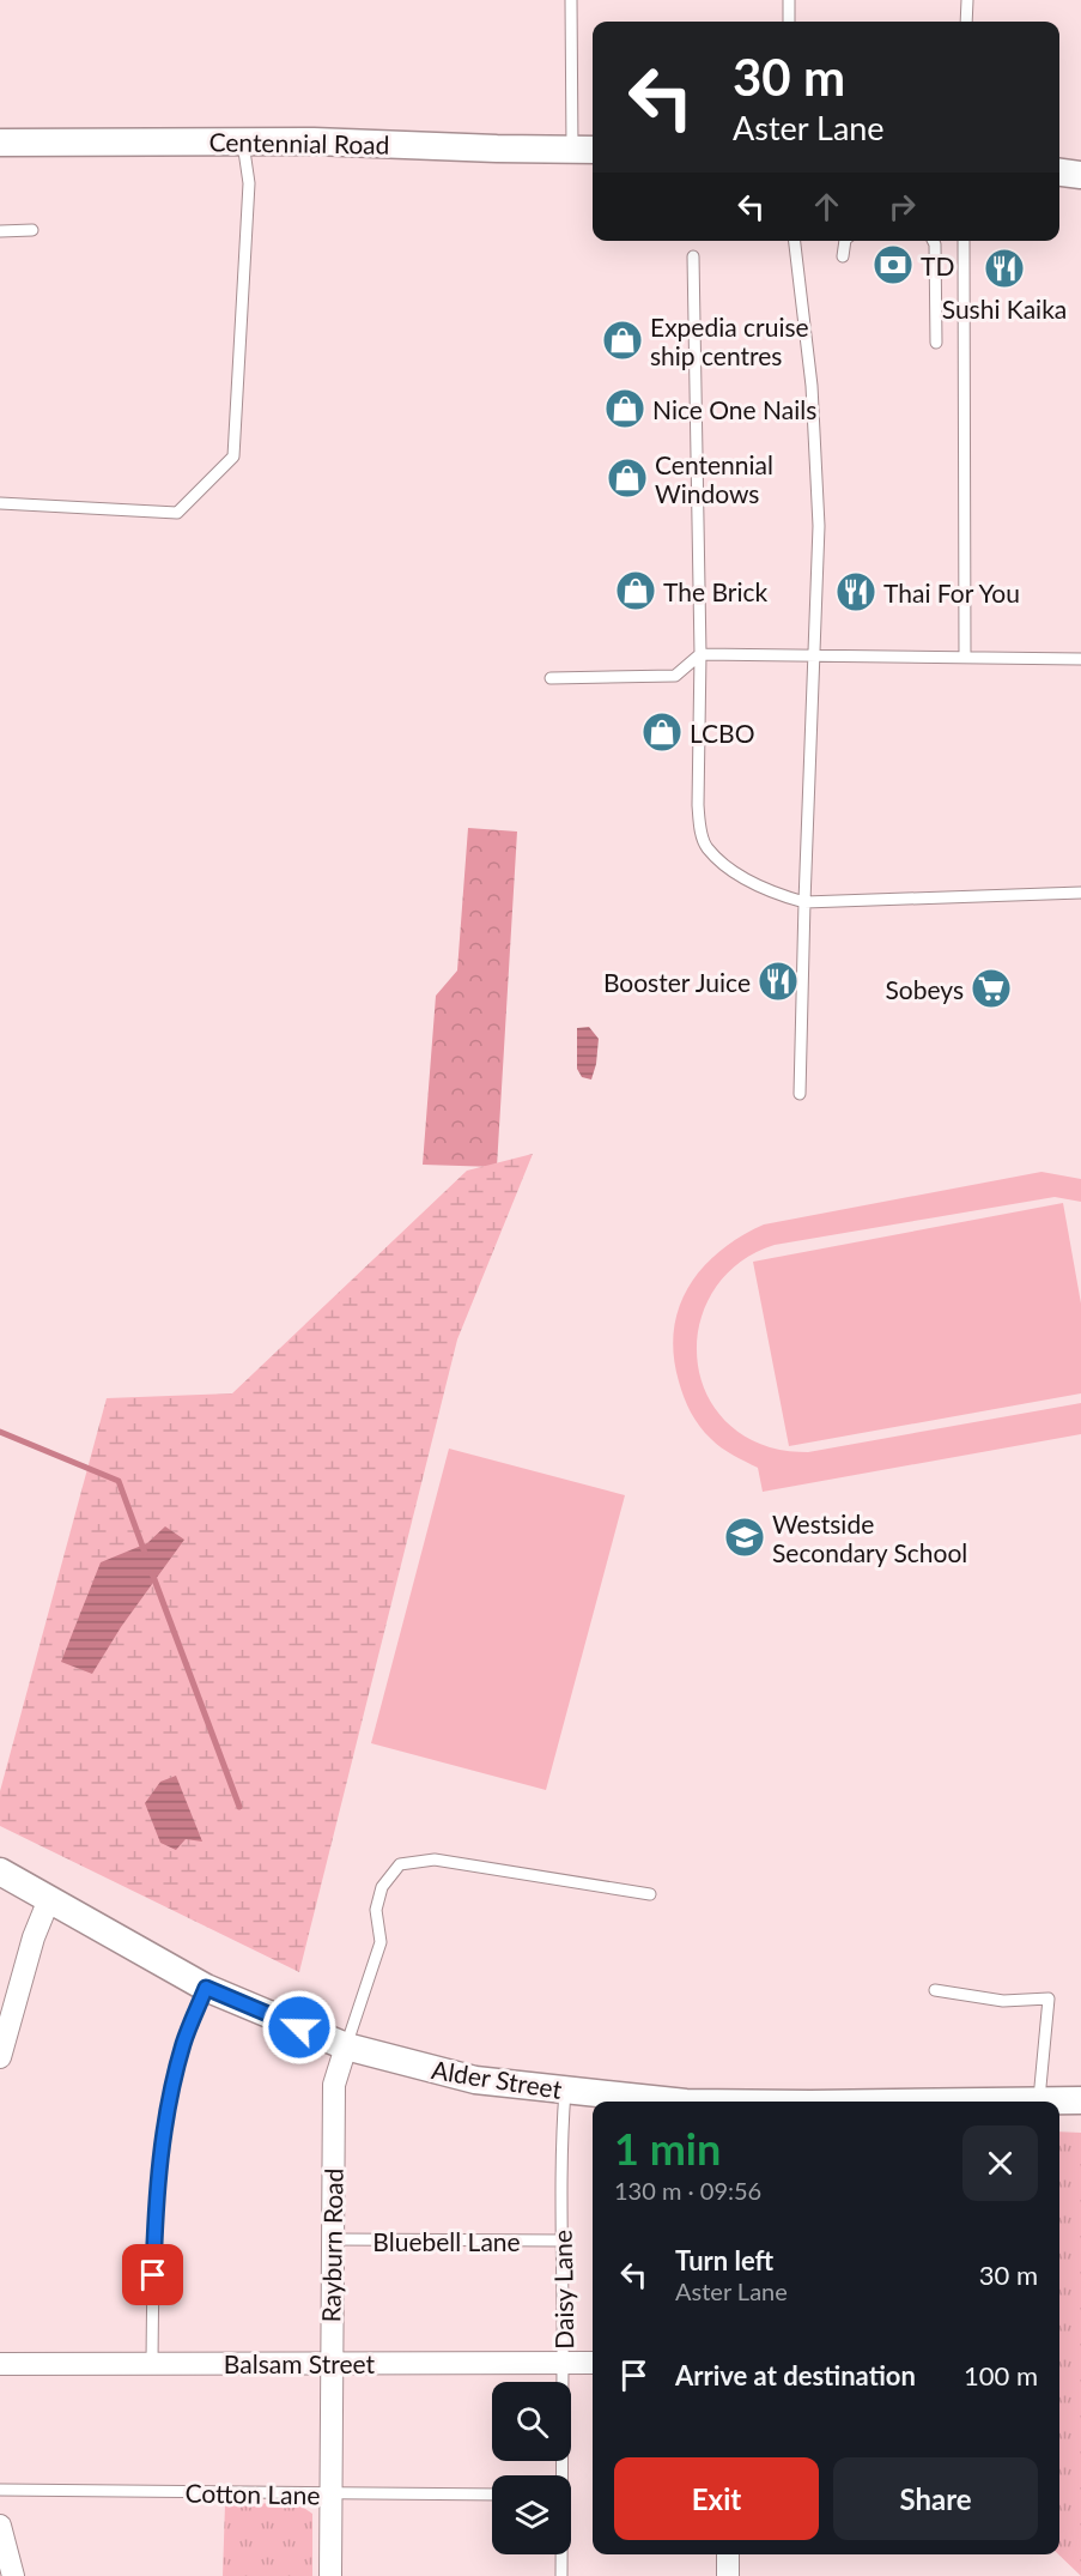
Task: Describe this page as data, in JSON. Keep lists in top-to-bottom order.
{
  "streets": {
    "street": [
      "Centennial Road",
      "Alder Street",
      "Rayburn Road",
      "Balsam Street"
    ],
    "lane": ["Bluebell Lane", "Daisy Lane", "Cotton Lane"]
  },
  "crossings": [
    ["Alder Street", "Rayburn Road"],
    ["Alder Street", "Daisy Lane"],
    ["Bluebell Lane", "Rayburn Road"],
    ["Bluebell Lane", "Daisy Lane"],
    ["Rayburn Road", "Balsam Street"],
    ["Rayburn Road", "Cotton Lane"],
    ["Daisy Lane", "Balsam Street"]
  ],
  "places": {
    "bank": ["TD"],
    "restaurant": ["Sushi Kaika", "Thai For You", "Booster Juice"],
    "shop": [
      "Expedia cruise ship centres",
      "Nice One Nails",
      "Centennial Windows",
      "The Brick",
      "LCBO"
    ],
    "supermarket": ["Sobeys"],
    "school or university": ["Westside Secondary School"]
  },
  "page": {
    "turn": ["30 m", "Aster Lane"],
    "heading": ["1 min", "130 m · 09:56"],
    "list": [
      {
        "name": "Turn left",
        "note": "Aster Lane",
        "value": "30 m"
      },
      {
        "name": "Arrive at destination",
        "value": "100 m"
      }
    ],
    "buttons": ["Exit", "Share"]
  }
}
